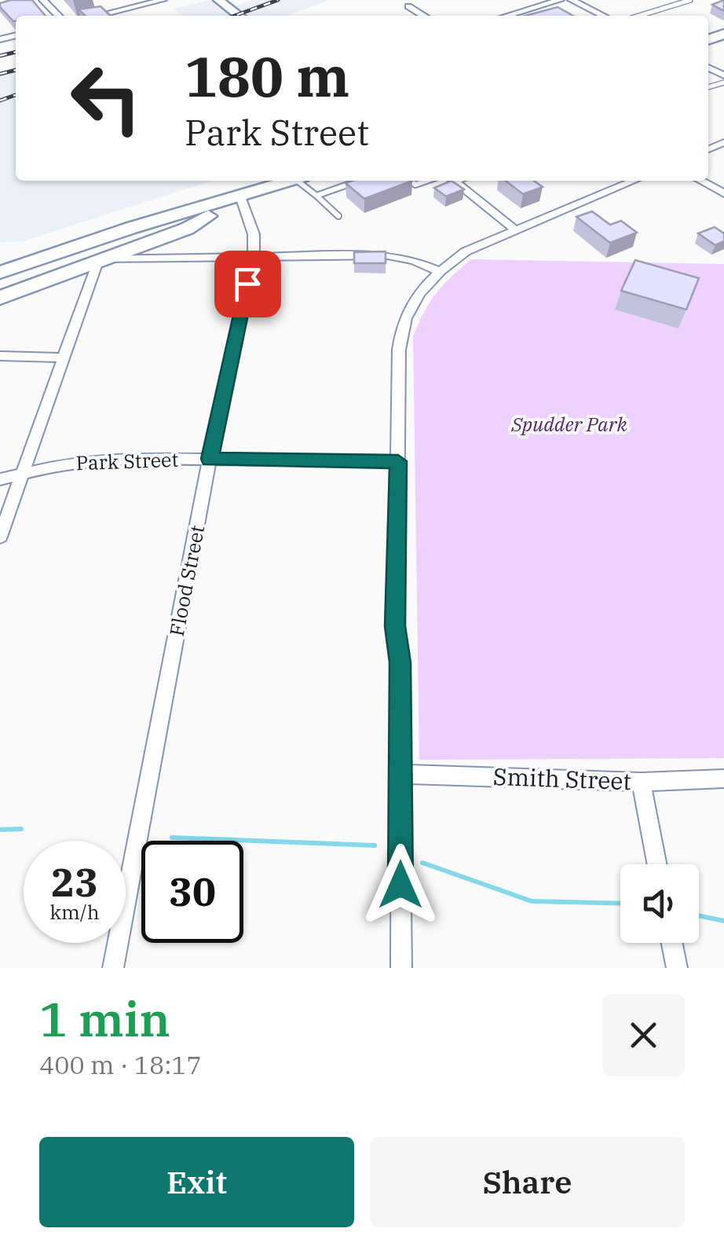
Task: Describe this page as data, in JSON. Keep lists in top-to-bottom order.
{
  "streets": {
    "street": ["Park Street", "Flood Street", "Smith Street"]
  },
  "crossings": [
    ["Park Street", "Flood Street"]
  ],
  "parks": ["Spudder Park"],
  "page": {
    "turn": ["180 m", "Park Street"],
    "speed": "23 km/h",
    "limit": "30",
    "heading": ["1 min", "400 m · 18:17"],
    "buttons": ["Exit", "Share"]
  }
}
